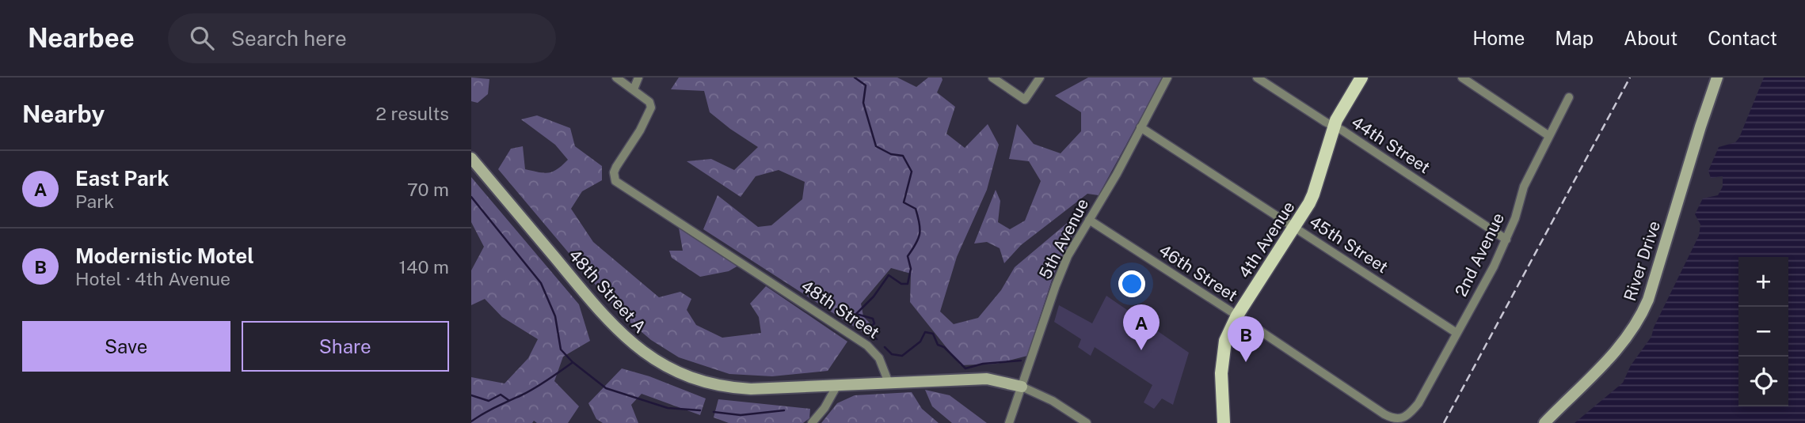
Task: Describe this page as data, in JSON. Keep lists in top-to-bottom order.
{
  "streets": {
    "main road": ["4th Avenue"],
    "street": [
      "44th Street",
      "5th Avenue",
      "45th Street",
      "2nd Avenue",
      "River Drive",
      "46th Street",
      "48th Street A",
      "48th Street"
    ]
  },
  "crossings": [
    ["44th Street", "4th Avenue"],
    ["44th Street", "2nd Avenue"],
    ["5th Avenue", "45th Street"],
    ["5th Avenue", "46th Street"],
    ["4th Avenue", "45th Street"],
    ["4th Avenue", "46th Street"],
    ["45th Street", "2nd Avenue"],
    ["2nd Avenue", "46th Street"],
    ["48th Street A", "48th Street"]
  ],
  "page": {
    "header": "Nearbee",
    "search": "Search here",
    "nav": [
      "Home",
      "Map",
      "About",
      "Contact"
    ],
    "heading": ["Nearby", "2 results"],
    "list": [
      {
        "mark": "A",
        "name": "East Park",
        "note": "Park",
        "value": "70 m"
      },
      {
        "mark": "B",
        "name": "Modernistic Motel",
        "note": "Hotel · 4th Avenue",
        "value": "140 m"
      }
    ],
    "map_buttons": ["+", "−"],
    "buttons": ["Save", "Share"],
    "pins": ["A", "B"]
  }
}
